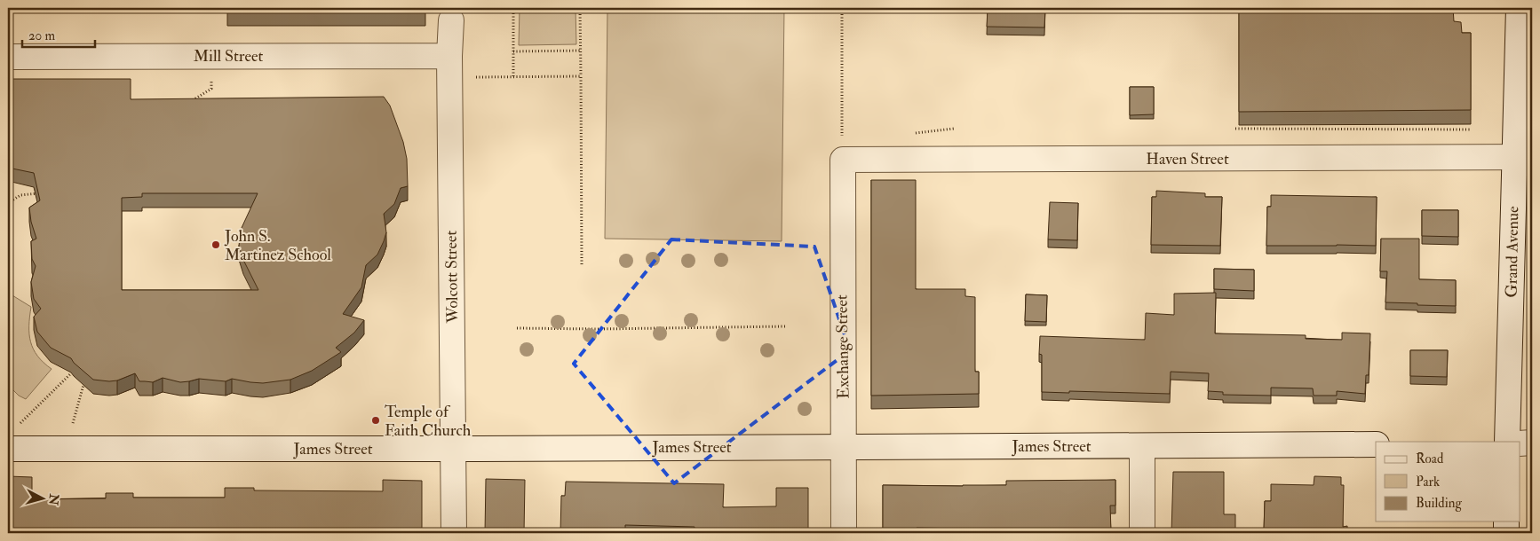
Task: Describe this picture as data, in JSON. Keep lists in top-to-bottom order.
{
  "streets": {
    "street": [
      "Mill Street",
      "Haven Street",
      "Grand Avenue",
      "Wolcott Street",
      "Exchange Street",
      "James Street"
    ]
  },
  "crossings": [
    ["Mill Street", "Wolcott Street"],
    ["Haven Street", "Grand Avenue"],
    ["Haven Street", "Exchange Street"],
    ["Wolcott Street", "James Street"],
    ["Exchange Street", "James Street"]
  ],
  "places": ["John S. Martinez School", "Temple of Faith Church"],
  "legend": ["Road", "Park", "Building"],
  "scale_bar": "20 m",
  "north": "right"
}
